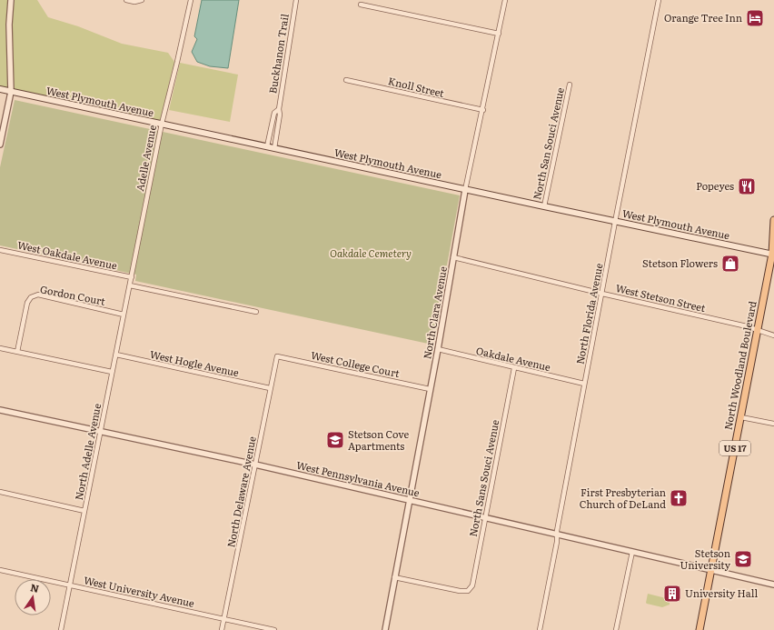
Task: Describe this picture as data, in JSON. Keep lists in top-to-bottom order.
{
  "streets": {
    "main road": ["West Plymouth Avenue", "North Woodland Boulevard", "US 17"],
    "street": [
      "Buckhanon Trail",
      "Knoll Street",
      "North San Souci Avenue",
      "Adelle Avenue",
      "West Oakdale Avenue",
      "Gordon Court",
      "West Stetson Street",
      "North Clara Avenue",
      "North Florida Avenue",
      "Oakdale Avenue",
      "West Hogle Avenue",
      "West College Court",
      "North Adelle Avenue",
      "North Sans Souci Avenue",
      "West Pennsylvania Avenue",
      "North Delaware Avenue",
      "West University Avenue"
    ]
  },
  "crossings": [
    ["Buckhanon Trail", "West Plymouth Avenue"],
    ["Knoll Street", "North Clara Avenue"],
    ["West Plymouth Avenue", "North San Souci Avenue"],
    ["West Plymouth Avenue", "Adelle Avenue"],
    ["West Plymouth Avenue", "North Clara Avenue"],
    ["West Plymouth Avenue", "North Florida Avenue"],
    ["West Plymouth Avenue", "North Woodland Boulevard"],
    ["Adelle Avenue", "West Oakdale Avenue"],
    ["Adelle Avenue", "North Adelle Avenue"],
    ["West Oakdale Avenue", "North Adelle Avenue"],
    ["Gordon Court", "North Adelle Avenue"],
    ["West Stetson Street", "North Clara Avenue"],
    ["West Stetson Street", "North Florida Avenue"],
    ["West Stetson Street", "North Woodland Boulevard"],
    ["North Clara Avenue", "Oakdale Avenue"],
    ["North Clara Avenue", "West College Court"],
    ["North Clara Avenue", "North Sans Souci Avenue"],
    ["North Clara Avenue", "West Pennsylvania Avenue"],
    ["North Florida Avenue", "Oakdale Avenue"],
    ["North Florida Avenue", "West Pennsylvania Avenue"],
    ["Oakdale Avenue", "North Sans Souci Avenue"],
    ["West Hogle Avenue", "North Adelle Avenue"],
    ["West Hogle Avenue", "North Delaware Avenue"],
    ["West College Court", "North Delaware Avenue"],
    ["North Woodland Boulevard", "West Pennsylvania Avenue"],
    ["North Adelle Avenue", "West Pennsylvania Avenue"],
    ["North Adelle Avenue", "West University Avenue"],
    ["North Sans Souci Avenue", "West Pennsylvania Avenue"],
    ["West Pennsylvania Avenue", "North Delaware Avenue"],
    ["North Delaware Avenue", "West University Avenue"]
  ],
  "parks": ["Oakdale Cemetery"],
  "places": {
    "hotel": ["Orange Tree Inn"],
    "restaurant": ["Popeyes"],
    "shop": ["Stetson Flowers"],
    "school or university": ["Stetson Cove Apartments", "Stetson University"],
    "church": ["First Presbyterian Church of DeLand"],
    "building": ["University Hall"]
  },
  "north": "top"
}
